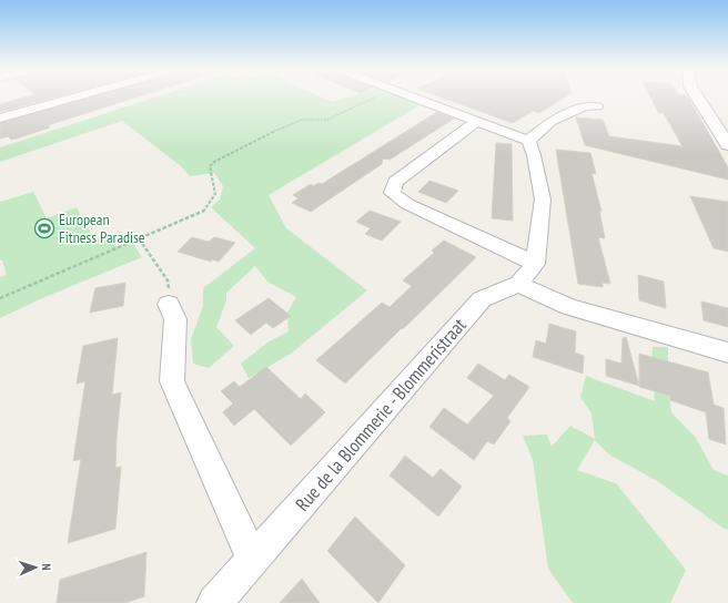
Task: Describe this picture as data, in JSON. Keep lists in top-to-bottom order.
{
  "streets": {
    "street": ["Rue de la Blommerie - Blommeristraat"]
  },
  "places": {
    "sports": ["European Fitness Paradise"]
  },
  "north": "right"
}
